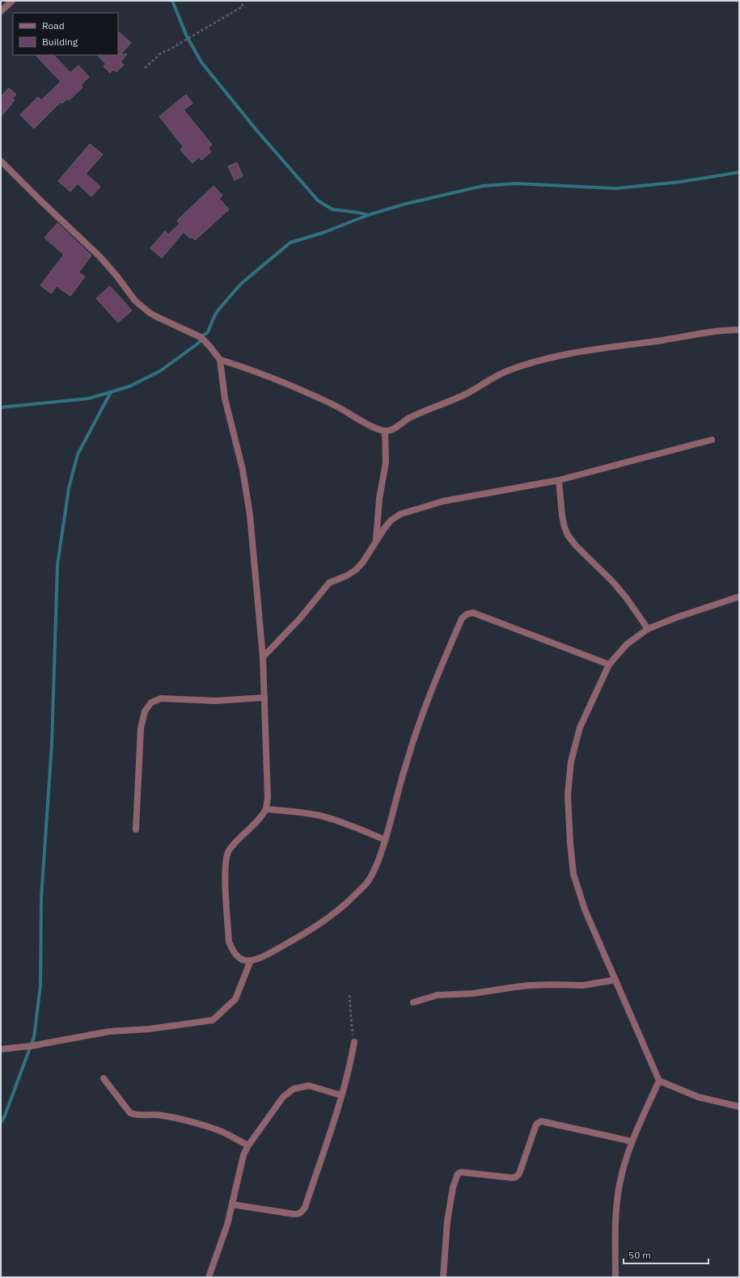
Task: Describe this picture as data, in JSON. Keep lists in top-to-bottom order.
{
  "legend": ["Road", "Building"],
  "scale_bar": "50 m"
}
